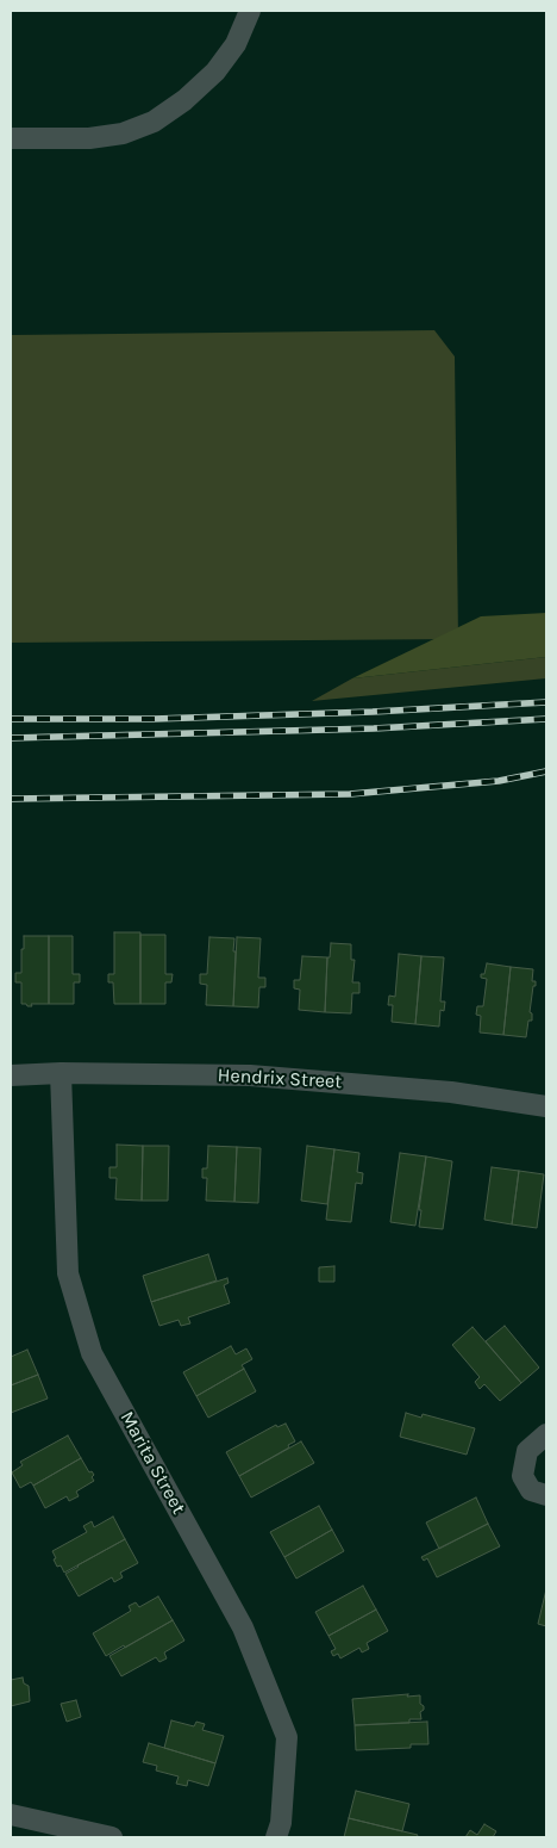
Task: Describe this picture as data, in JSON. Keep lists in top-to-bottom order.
{
  "streets": {
    "street": ["Hendrix Street", "Marita Street"]
  },
  "crossings": [
    ["Hendrix Street", "Marita Street"]
  ]
}
